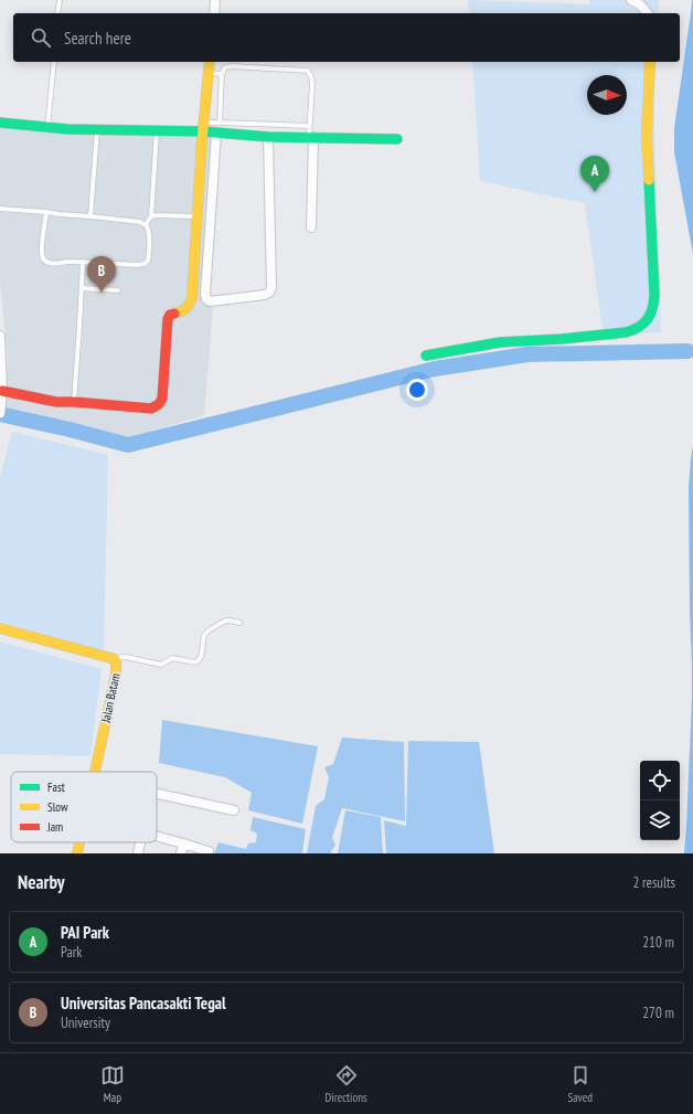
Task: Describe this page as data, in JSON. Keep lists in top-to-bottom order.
{
  "streets": {
    "street": ["Jalan Batam"]
  },
  "legend": ["Fast", "Slow", "Jam"],
  "north": "right",
  "page": {
    "search": "Search here",
    "pins": ["A", "B"],
    "heading": ["Nearby", "2 results"],
    "list": [
      {
        "mark": "A",
        "name": "PAI Park",
        "note": "Park",
        "value": "210 m"
      },
      {
        "mark": "B",
        "name": "Universitas Pancasakti Tegal",
        "note": "University",
        "value": "270 m"
      }
    ],
    "nav": ["Map", "Directions", "Saved"]
  }
}
